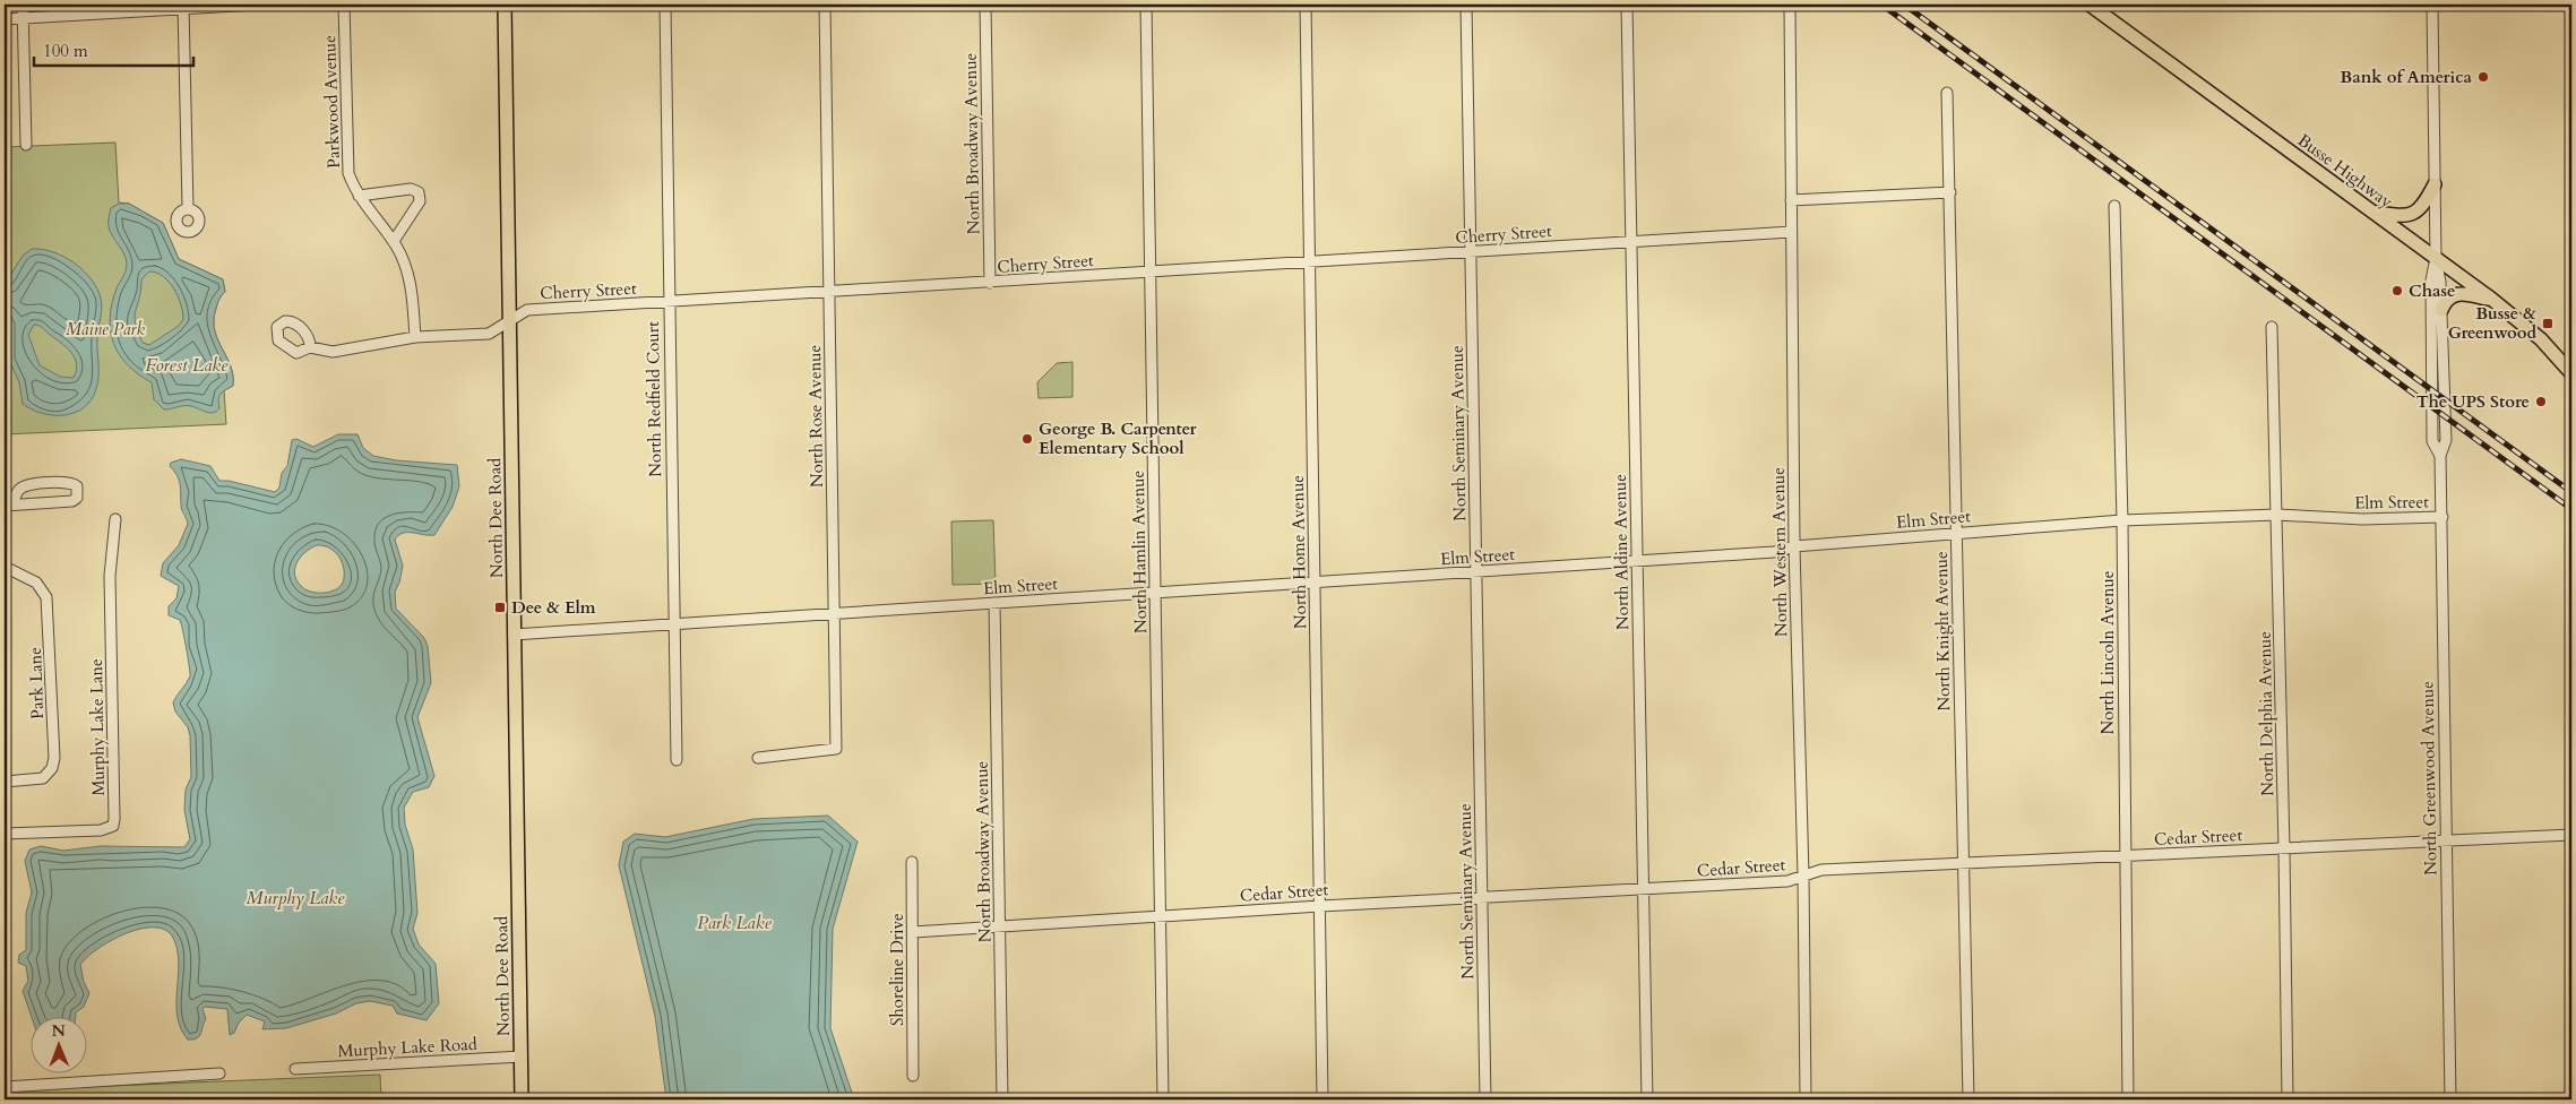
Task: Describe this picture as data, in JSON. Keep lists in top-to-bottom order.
{
  "streets": {
    "main road": ["Busse Highway", "North Dee Road"],
    "street": [
      "Parkwood Avenue",
      "North Broadway Avenue",
      "Cherry Street",
      "North Redfield Court",
      "North Rose Avenue",
      "North Seminary Avenue",
      "Elm Street",
      "North Hamlin Avenue",
      "North Home Avenue",
      "North Aldine Avenue",
      "North Western Avenue",
      "North Knight Avenue",
      "North Lincoln Avenue",
      "Park Lane",
      "North Delphia Avenue",
      "Murphy Lake Lane",
      "North Greenwood Avenue",
      "Cedar Street",
      "Shoreline Drive",
      "Murphy Lake Road"
    ]
  },
  "crossings": [
    ["Parkwood Avenue", "Cherry Street"],
    ["North Broadway Avenue", "Cherry Street"],
    ["North Broadway Avenue", "Elm Street"],
    ["North Broadway Avenue", "Cedar Street"],
    ["Busse Highway", "North Greenwood Avenue"],
    ["Cherry Street", "North Redfield Court"],
    ["Cherry Street", "North Rose Avenue"],
    ["Cherry Street", "North Seminary Avenue"],
    ["Cherry Street", "North Dee Road"],
    ["Cherry Street", "North Hamlin Avenue"],
    ["Cherry Street", "North Home Avenue"],
    ["Cherry Street", "North Aldine Avenue"],
    ["Cherry Street", "North Western Avenue"],
    ["North Redfield Court", "Elm Street"],
    ["North Rose Avenue", "Elm Street"],
    ["North Seminary Avenue", "Elm Street"],
    ["North Seminary Avenue", "Cedar Street"],
    ["Elm Street", "North Dee Road"],
    ["Elm Street", "North Hamlin Avenue"],
    ["Elm Street", "North Home Avenue"],
    ["Elm Street", "North Aldine Avenue"],
    ["Elm Street", "North Western Avenue"],
    ["Elm Street", "North Knight Avenue"],
    ["Elm Street", "North Lincoln Avenue"],
    ["Elm Street", "North Delphia Avenue"],
    ["Elm Street", "North Greenwood Avenue"],
    ["North Dee Road", "Murphy Lake Road"],
    ["North Hamlin Avenue", "Cedar Street"],
    ["North Home Avenue", "Cedar Street"],
    ["North Aldine Avenue", "Cedar Street"],
    ["North Western Avenue", "Cedar Street"],
    ["North Knight Avenue", "Cedar Street"],
    ["North Lincoln Avenue", "Cedar Street"],
    ["North Delphia Avenue", "Cedar Street"],
    ["North Greenwood Avenue", "Cedar Street"],
    ["Cedar Street", "Shoreline Drive"]
  ],
  "water": ["Forest Lake", "Murphy Lake", "Park Lake"],
  "parks": ["Maine Park"],
  "places": {
    "other": [
      "Bank of America",
      "Chase",
      "The UPS Store",
      "George B. Carpenter Elementary School"
    ],
    "transit": ["Busse & Greenwood", "Dee & Elm"]
  },
  "scale_bar": "100 m",
  "north": "top"
}
